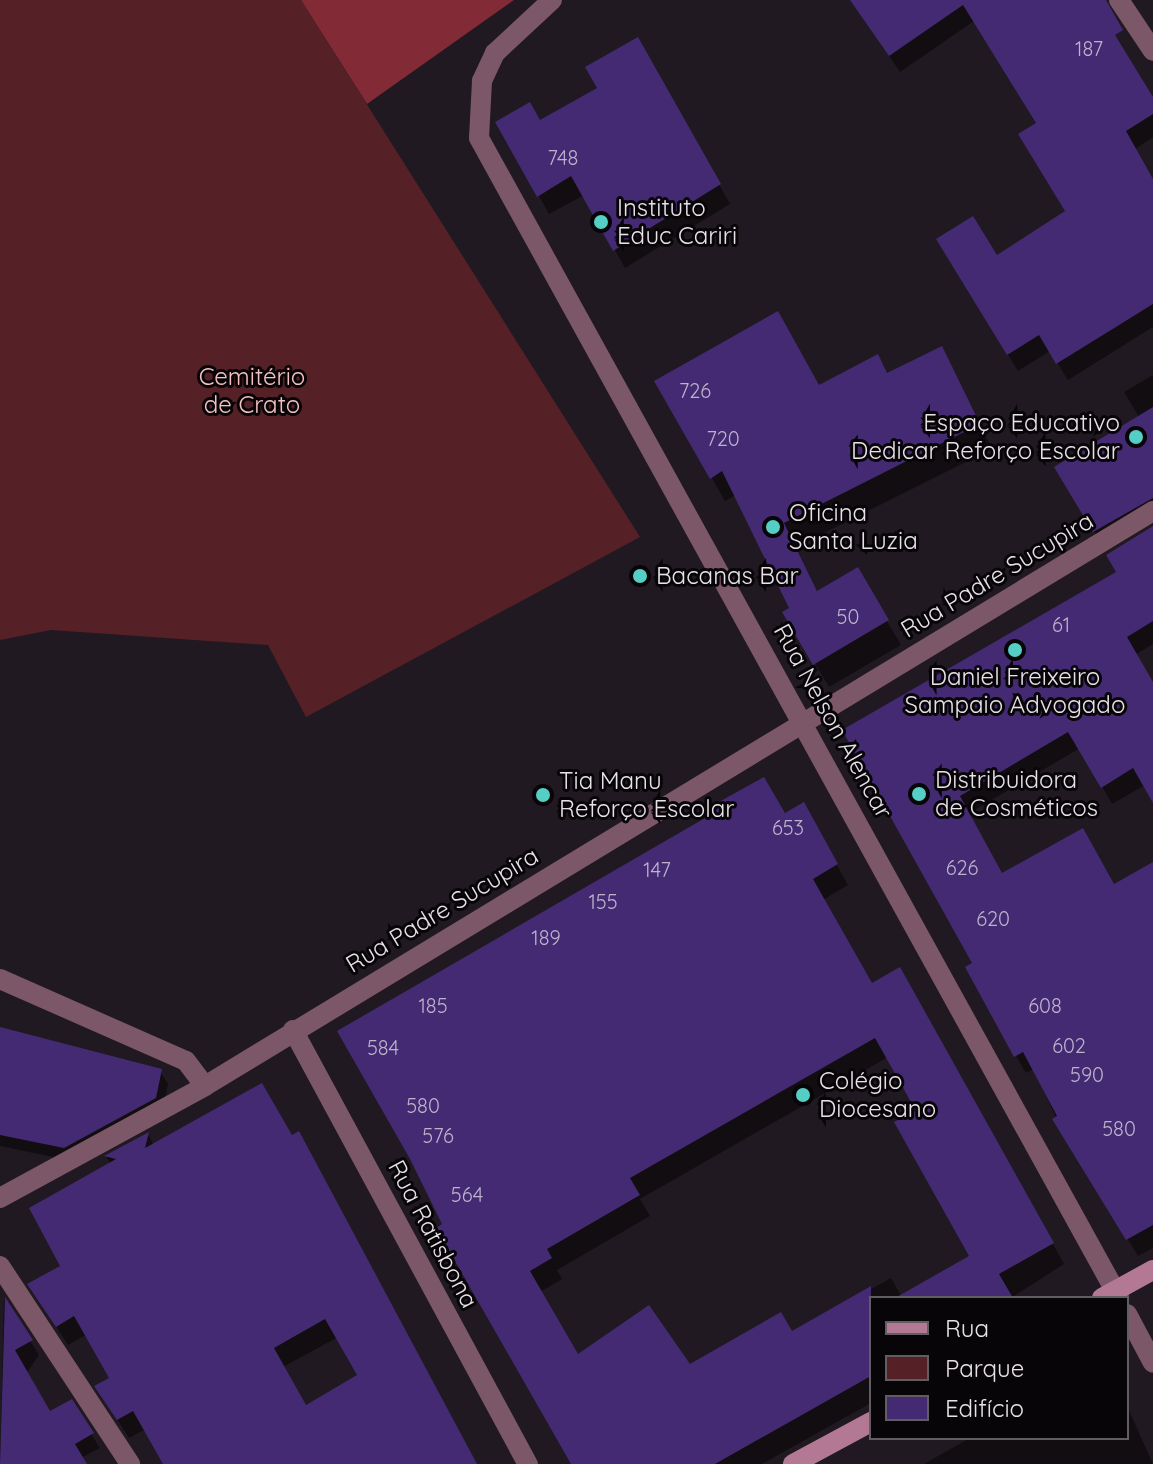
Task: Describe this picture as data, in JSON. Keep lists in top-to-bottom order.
{
  "streets": {
    "street": ["Rua Padre Sucupira", "Rua Nelson Alencar", "Rua Ratisbona"]
  },
  "crossings": [
    ["Rua Padre Sucupira", "Rua Nelson Alencar"],
    ["Rua Padre Sucupira", "Rua Ratisbona"]
  ],
  "parks": ["Cemitério de Crato"],
  "places": [
    "Instituto Educ Cariri",
    "Espaço Educativo Dedicar Reforço Escolar",
    "Oficina Santa Luzia",
    "Bacanas Bar",
    "Daniel Freixeiro Sampaio Advogado",
    "Distribuidora de Cosméticos",
    "Tia Manu Reforço Escolar",
    "Colégio Diocesano"
  ],
  "house_numbers": [
    "187",
    "748",
    "726",
    "720",
    "50",
    "61",
    "653",
    "626",
    "147",
    "155",
    "620",
    "189",
    "185",
    "608",
    "602",
    "584",
    "590",
    "580",
    "580",
    "576",
    "564"
  ],
  "legend": ["Rua", "Parque", "Edifício"]
}
